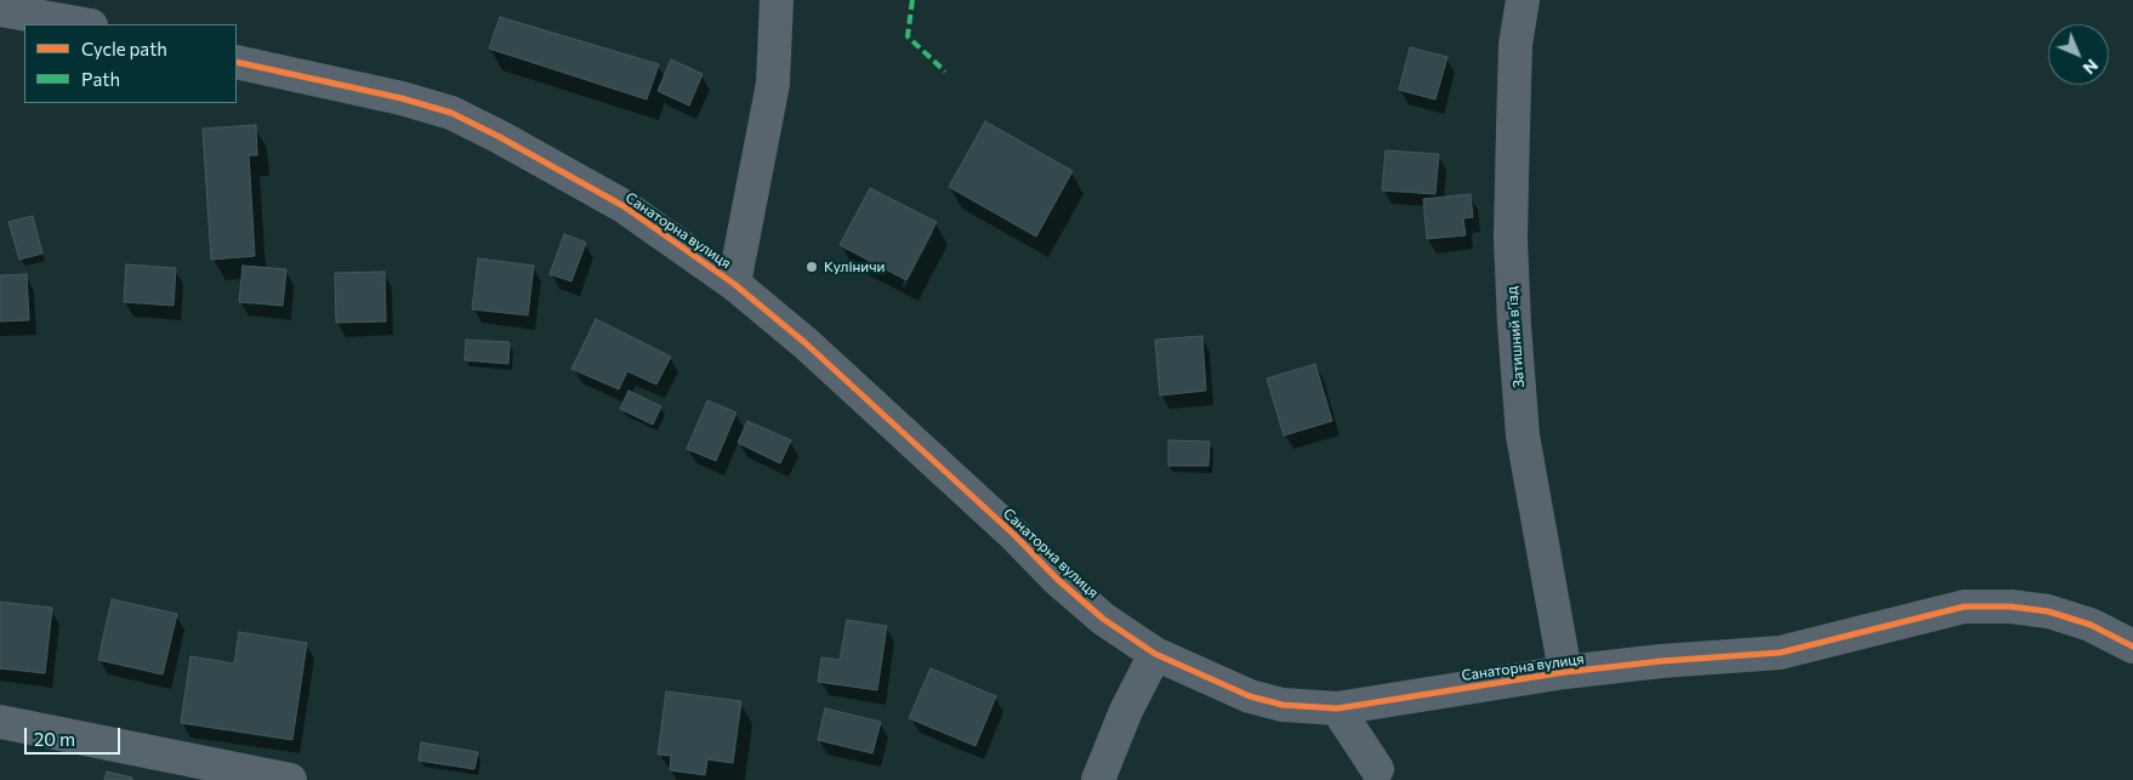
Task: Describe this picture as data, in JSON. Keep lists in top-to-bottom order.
{
  "streets": {
    "street": ["Санаторна вулиця", "Затишний в’їзд"]
  },
  "crossings": [
    ["Санаторна вулиця", "Затишний в’їзд"]
  ],
  "places": ["Куліничи"],
  "legend": ["Cycle path", "Path"],
  "scale_bar": "20 m",
  "north": "bottom right"
}
